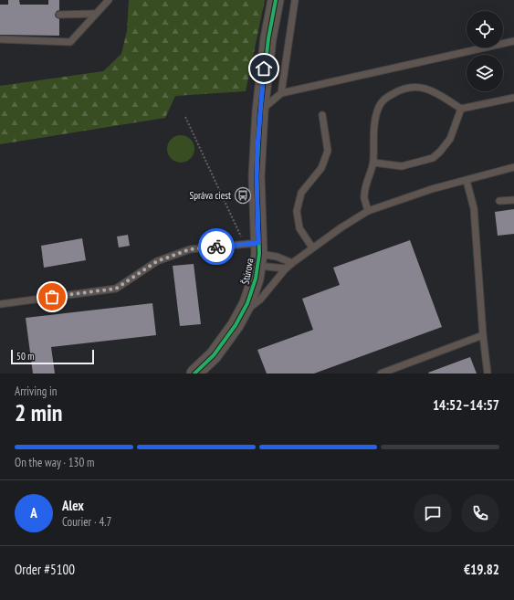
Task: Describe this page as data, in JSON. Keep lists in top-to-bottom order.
{
  "streets": {
    "street": ["Štúrova"]
  },
  "places": {
    "bus stop": ["Správa ciest"]
  },
  "scale_bar": "50 m",
  "page": {
    "scale": "50 m",
    "heading": ["2 min", "Arriving in", "14:52–14:57"],
    "panel": [
      "Alex",
      "Courier · 4.7",
      "Order #5100",
      "€19.82"
    ],
    "bar": "On the way · 130 m",
    "round": "A"
  }
}
